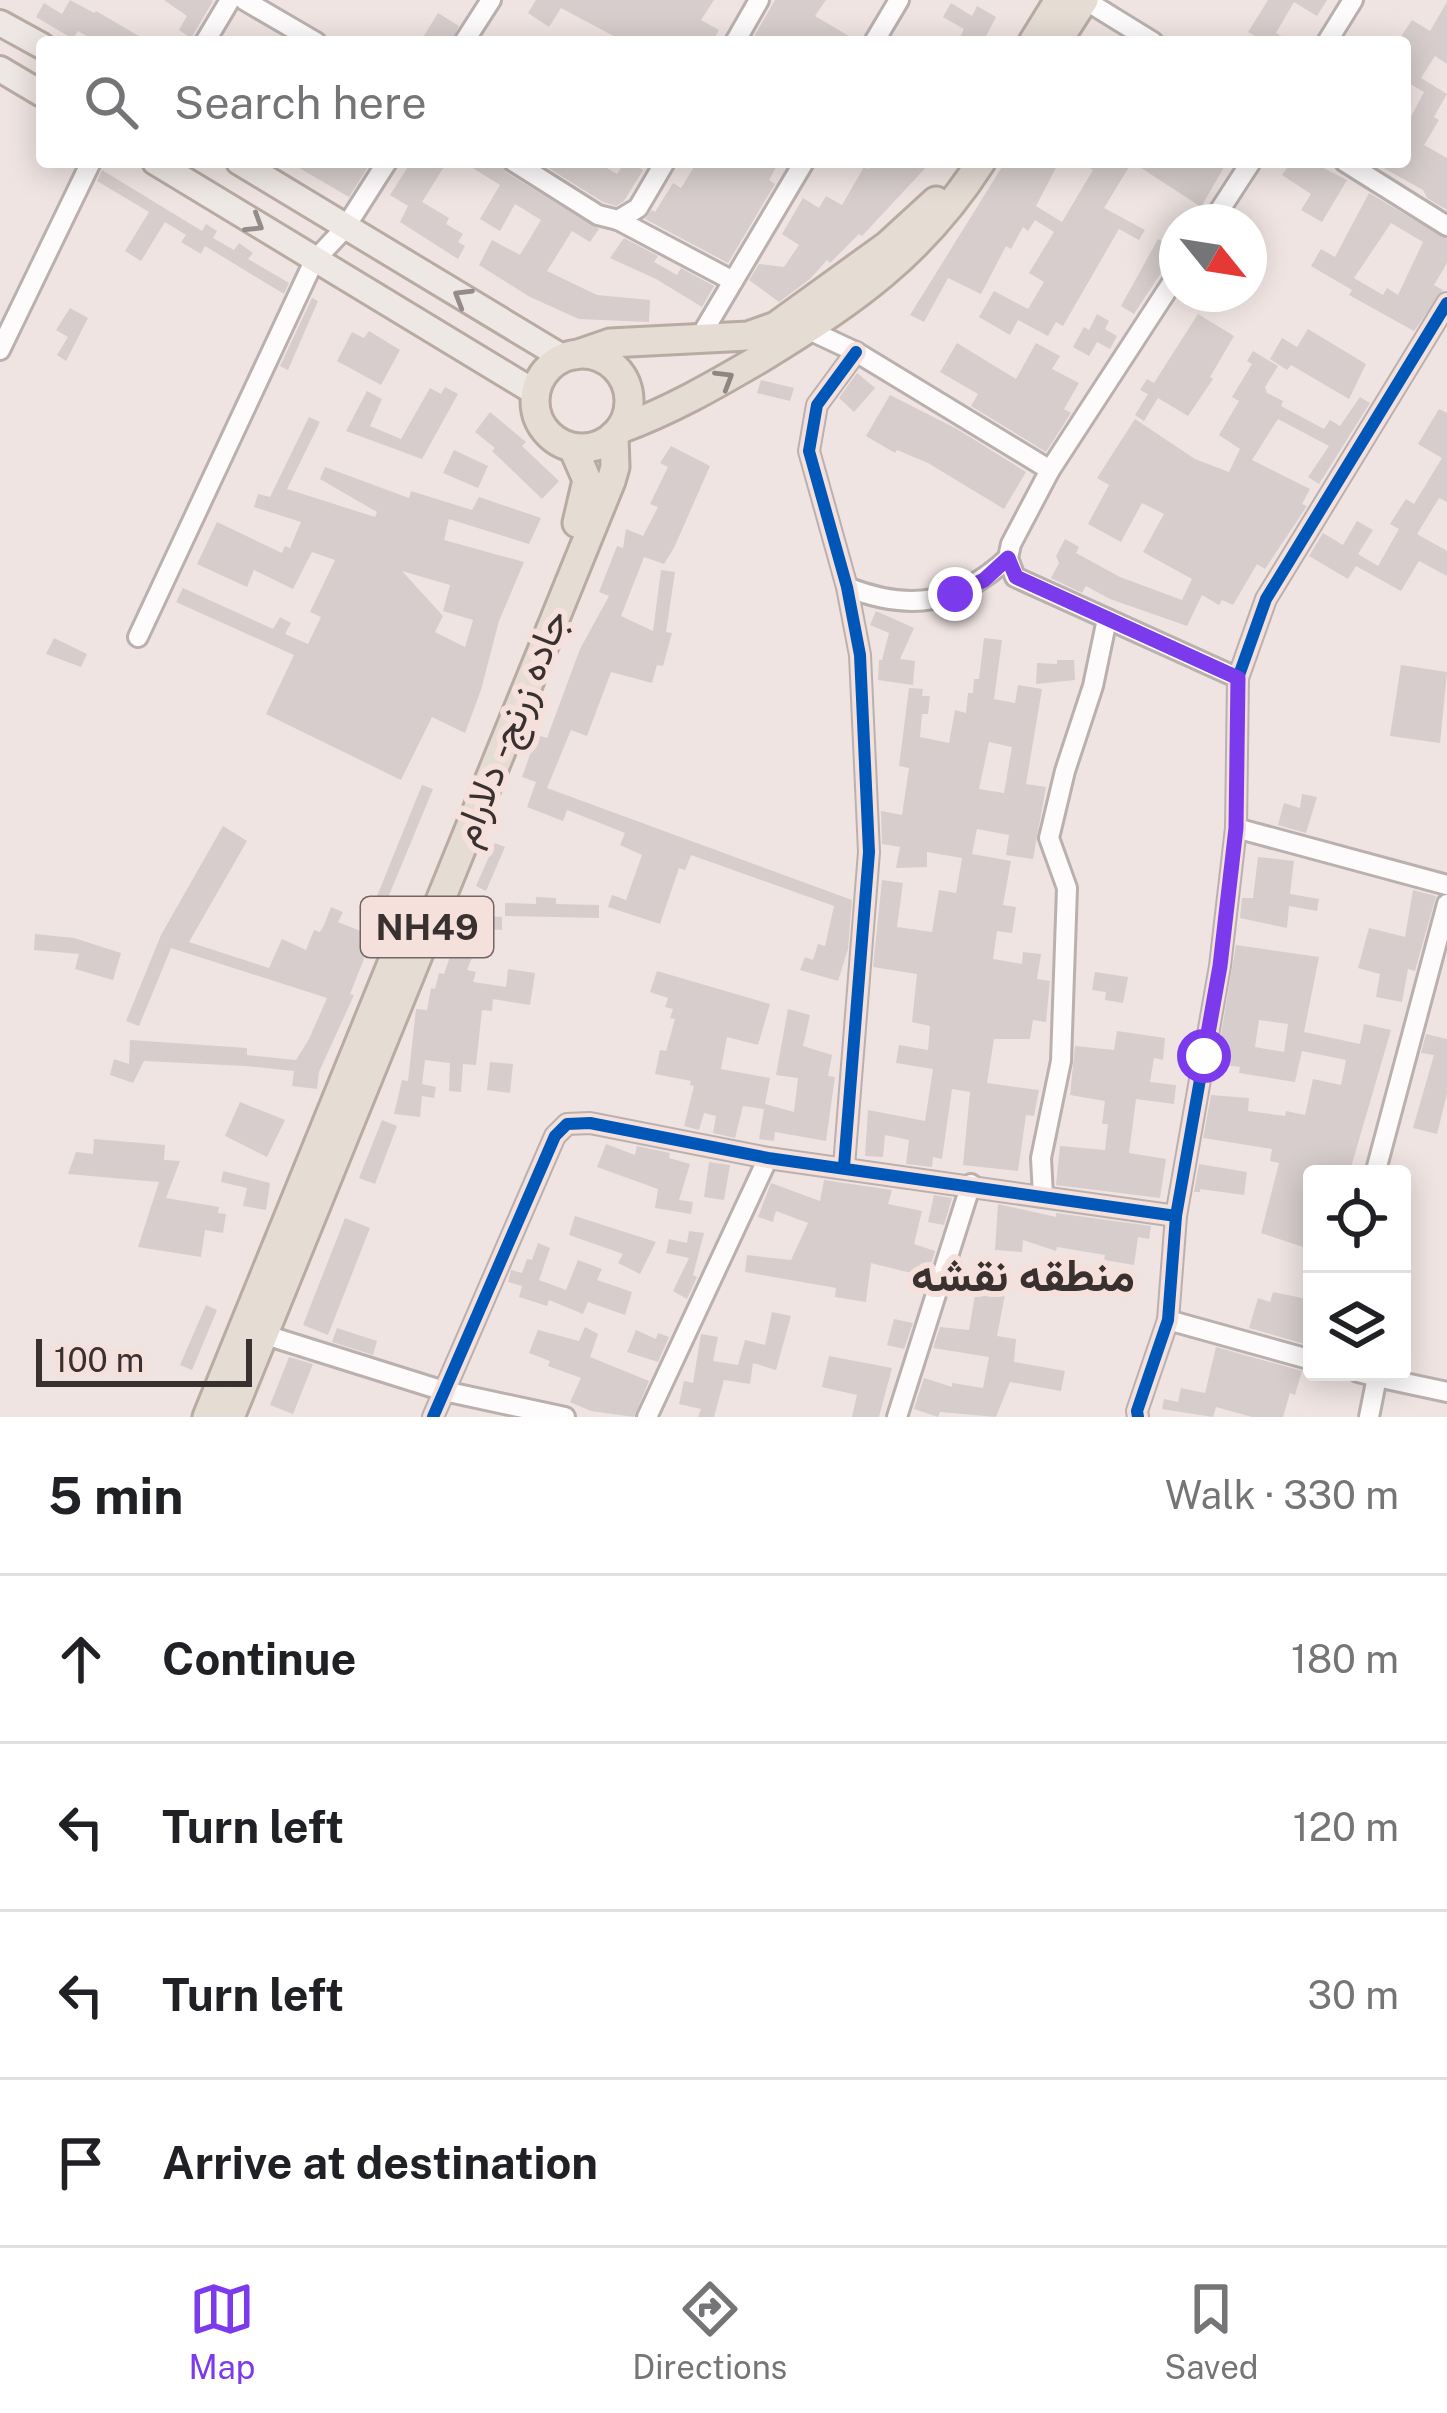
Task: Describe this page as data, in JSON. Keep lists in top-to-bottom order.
{
  "streets": {
    "highway": ["جاده زرنج - دلارام", "NH49"]
  },
  "crossings": [
    ["جاده زرنج - دلارام", "NH49"]
  ],
  "districts": ["منطقه نقشه"],
  "scale_bar": "100 m",
  "north": "bottom right",
  "page": {
    "search": "Search here",
    "scale": "100 m",
    "heading": ["5 min", "Walk · 330 m"],
    "list": [
      ["Continue", "180 m"],
      ["Turn left", "120 m"],
      ["Turn left", "30 m"],
      "Arrive at destination"
    ],
    "nav": ["Map", "Directions", "Saved"]
  }
}
